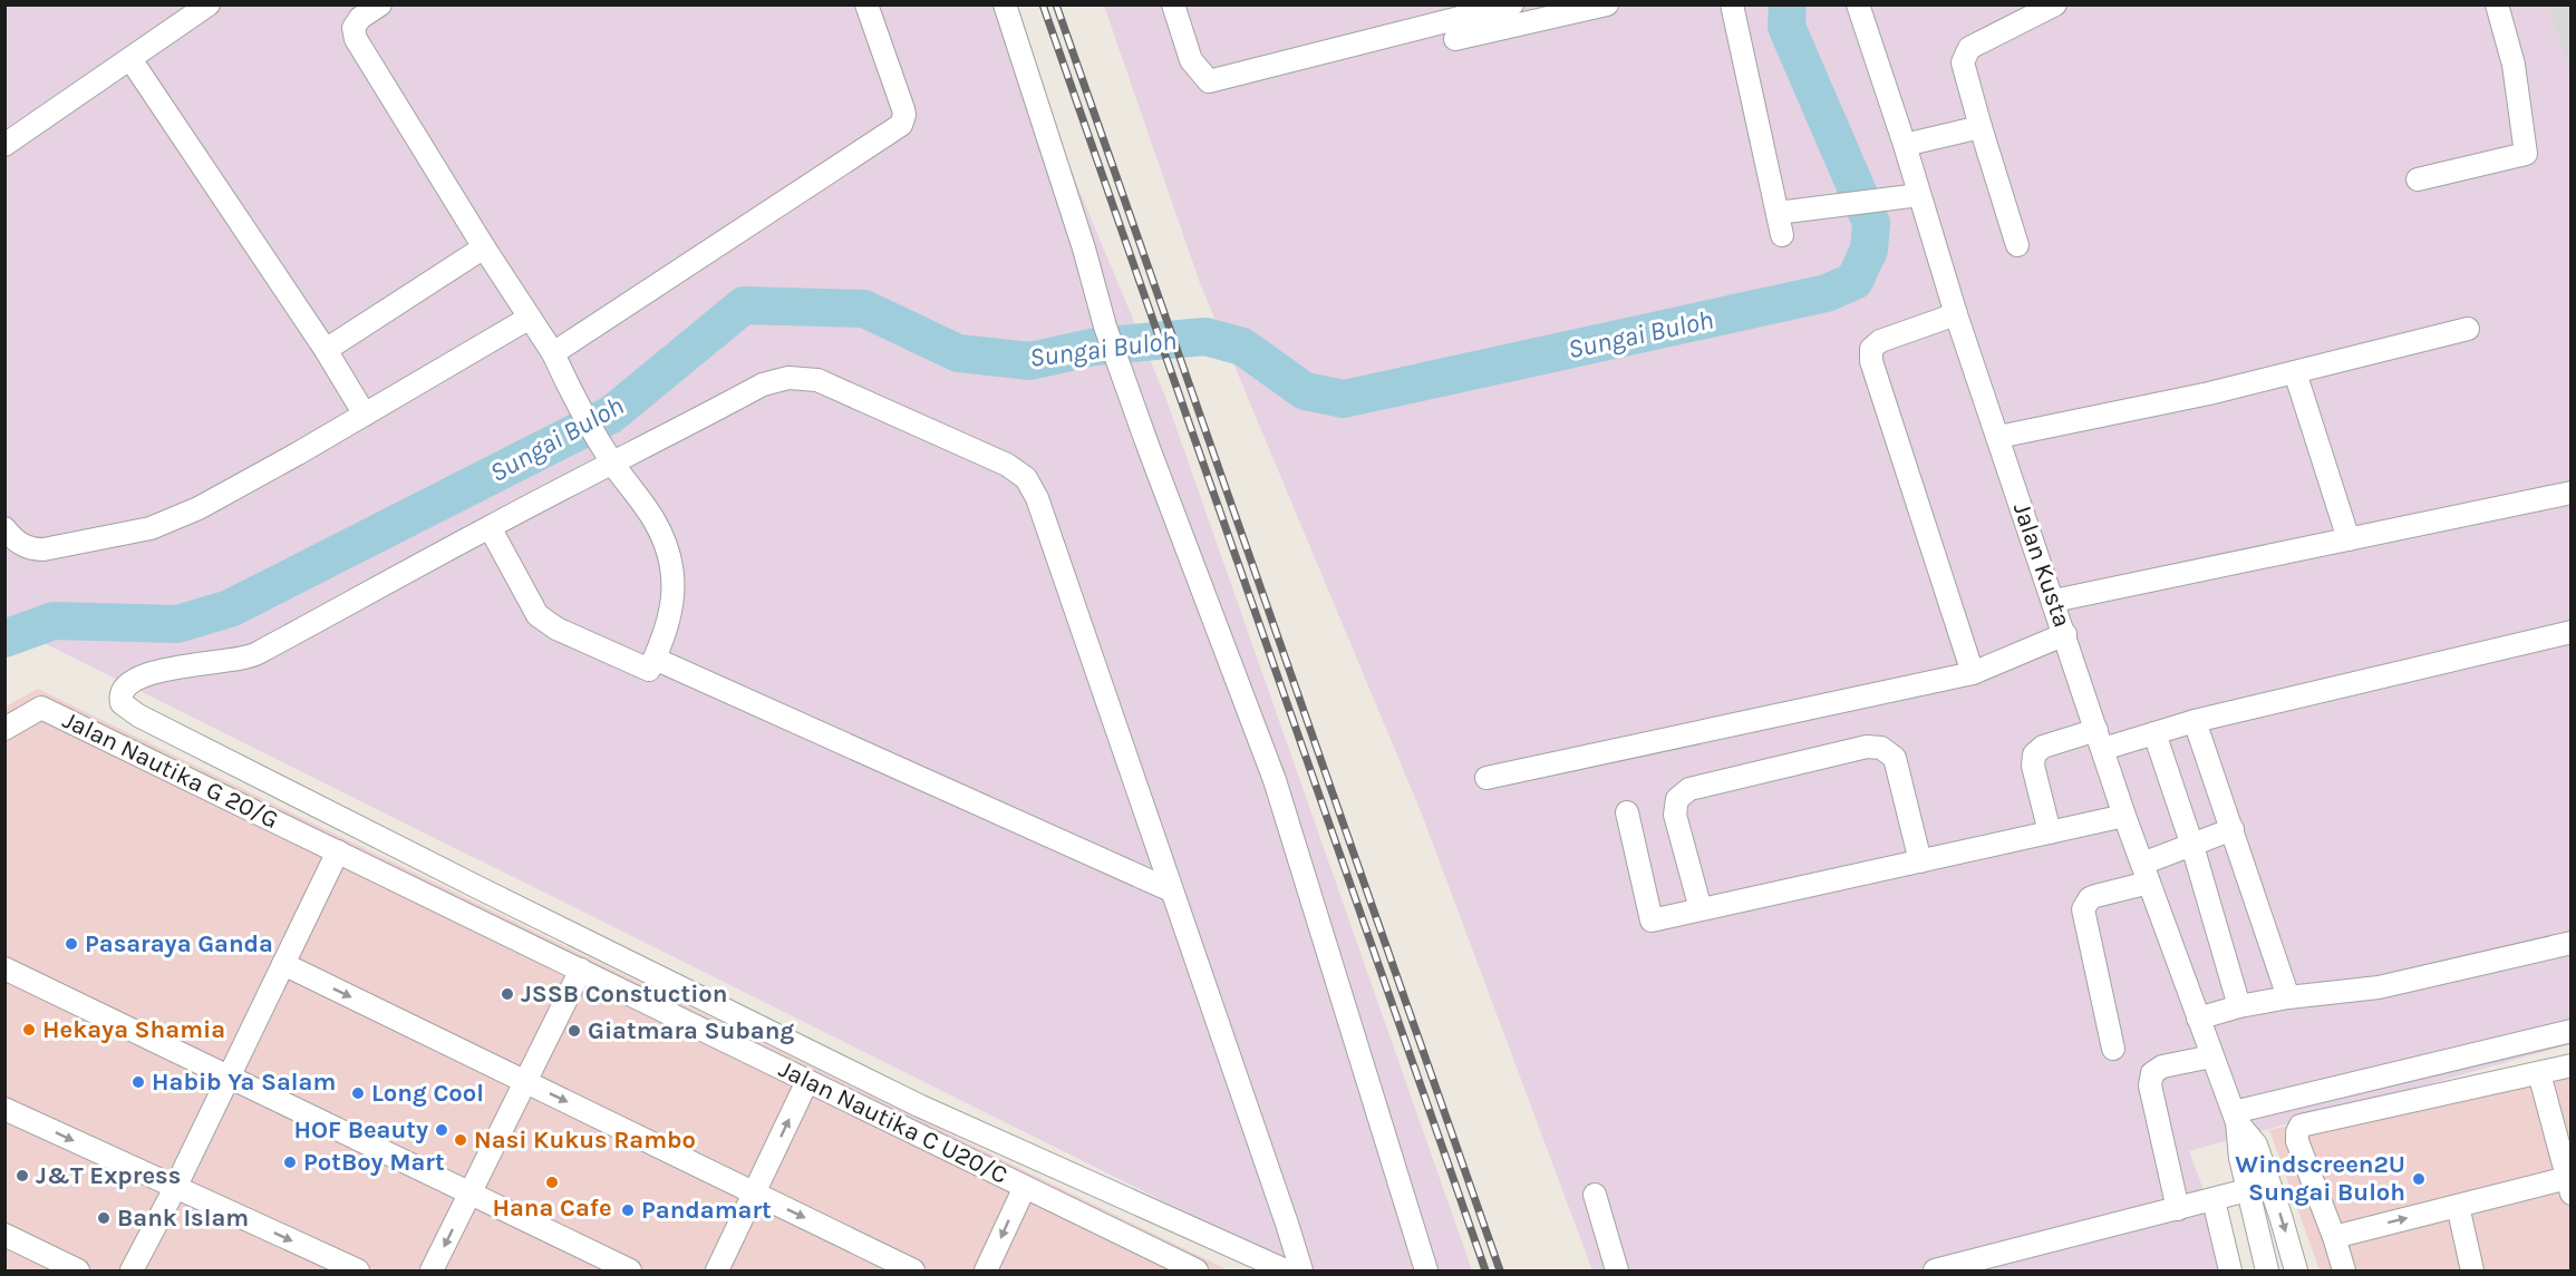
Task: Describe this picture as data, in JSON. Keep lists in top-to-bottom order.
{
  "streets": {
    "street": ["Jalan Kusta", "Jalan Nautika G 20/G", "Jalan Nautika C U20/C"]
  },
  "crossings": [
    ["Jalan Nautika G 20/G", "Jalan Nautika C U20/C"]
  ],
  "water": ["Sungai Buloh"],
  "places": [
    "Pasaraya Ganda",
    "JSSB Constuction",
    "Hekaya Shamia",
    "Giatmara Subang",
    "Habib Ya Salam",
    "Long Cool",
    "HOF Beauty",
    "Nasi Kukus Rambo",
    "PotBoy Mart",
    "J&T Express",
    "Windscreen2U Sungai Buloh",
    "Hana Cafe",
    "Pandamart",
    "Bank Islam"
  ]
}
